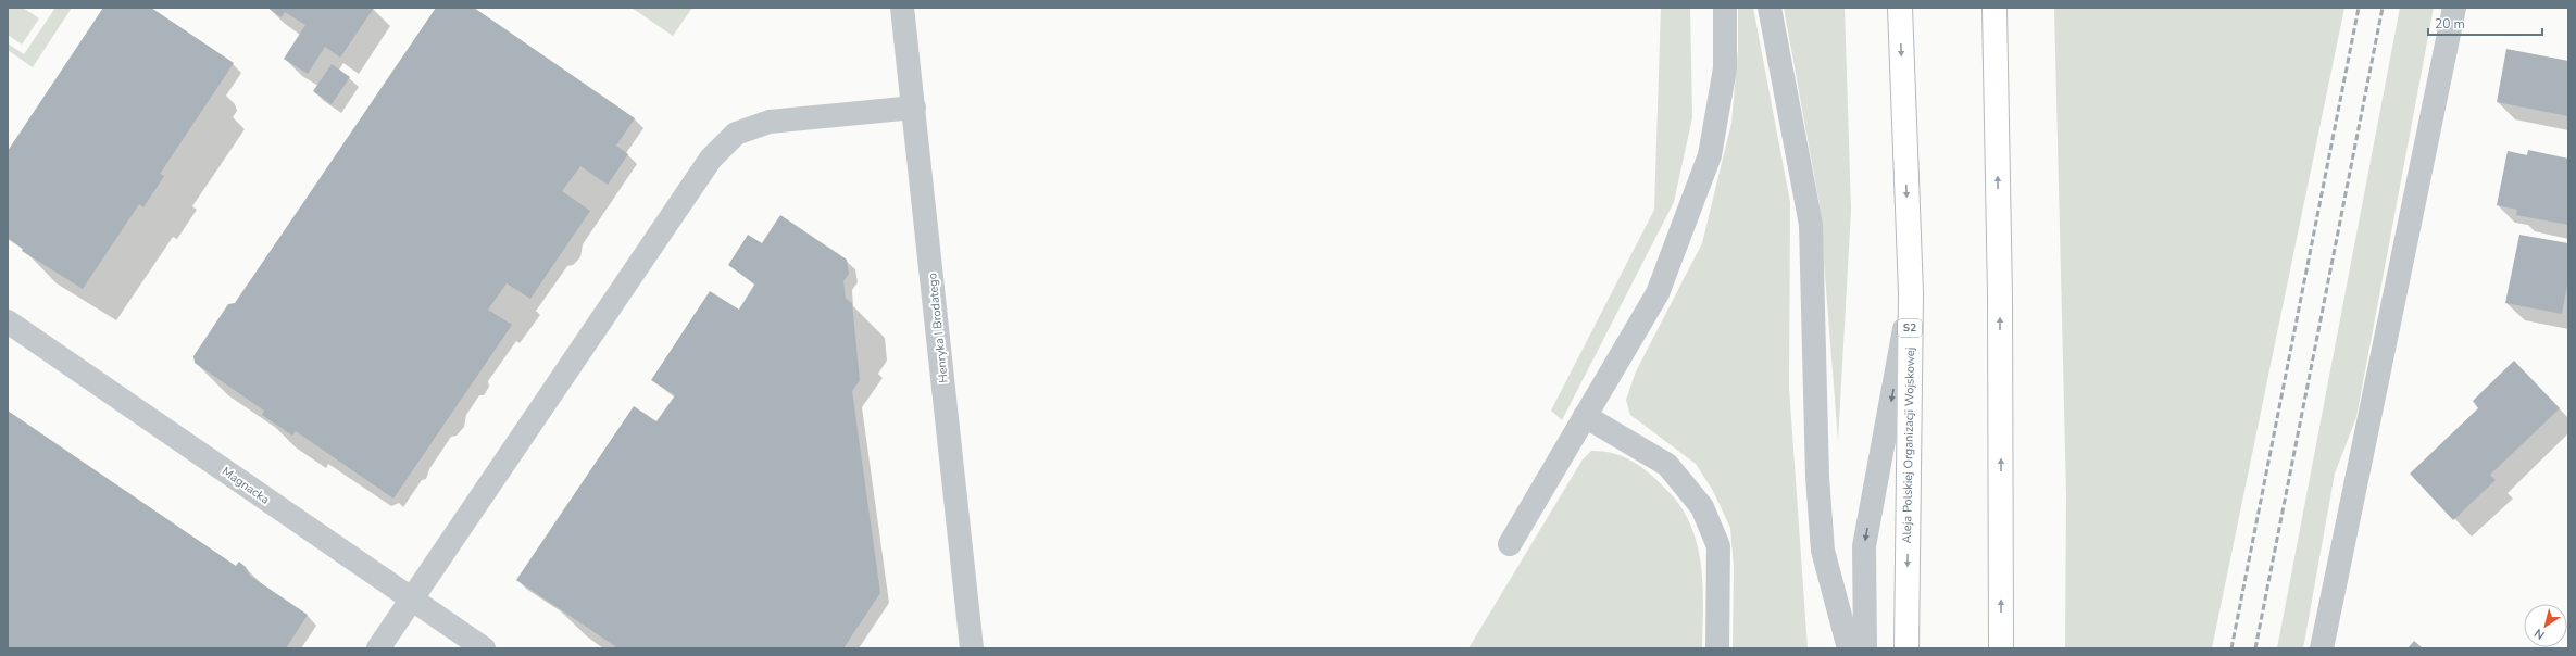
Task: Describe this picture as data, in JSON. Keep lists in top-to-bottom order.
{
  "streets": {
    "highway": ["S2", "Aleja Polskiej Organizacji Wojskowej"],
    "street": ["Henryka I Brodatego", "Magnacka"]
  },
  "scale_bar": "20 m",
  "north": "bottom left"
}
